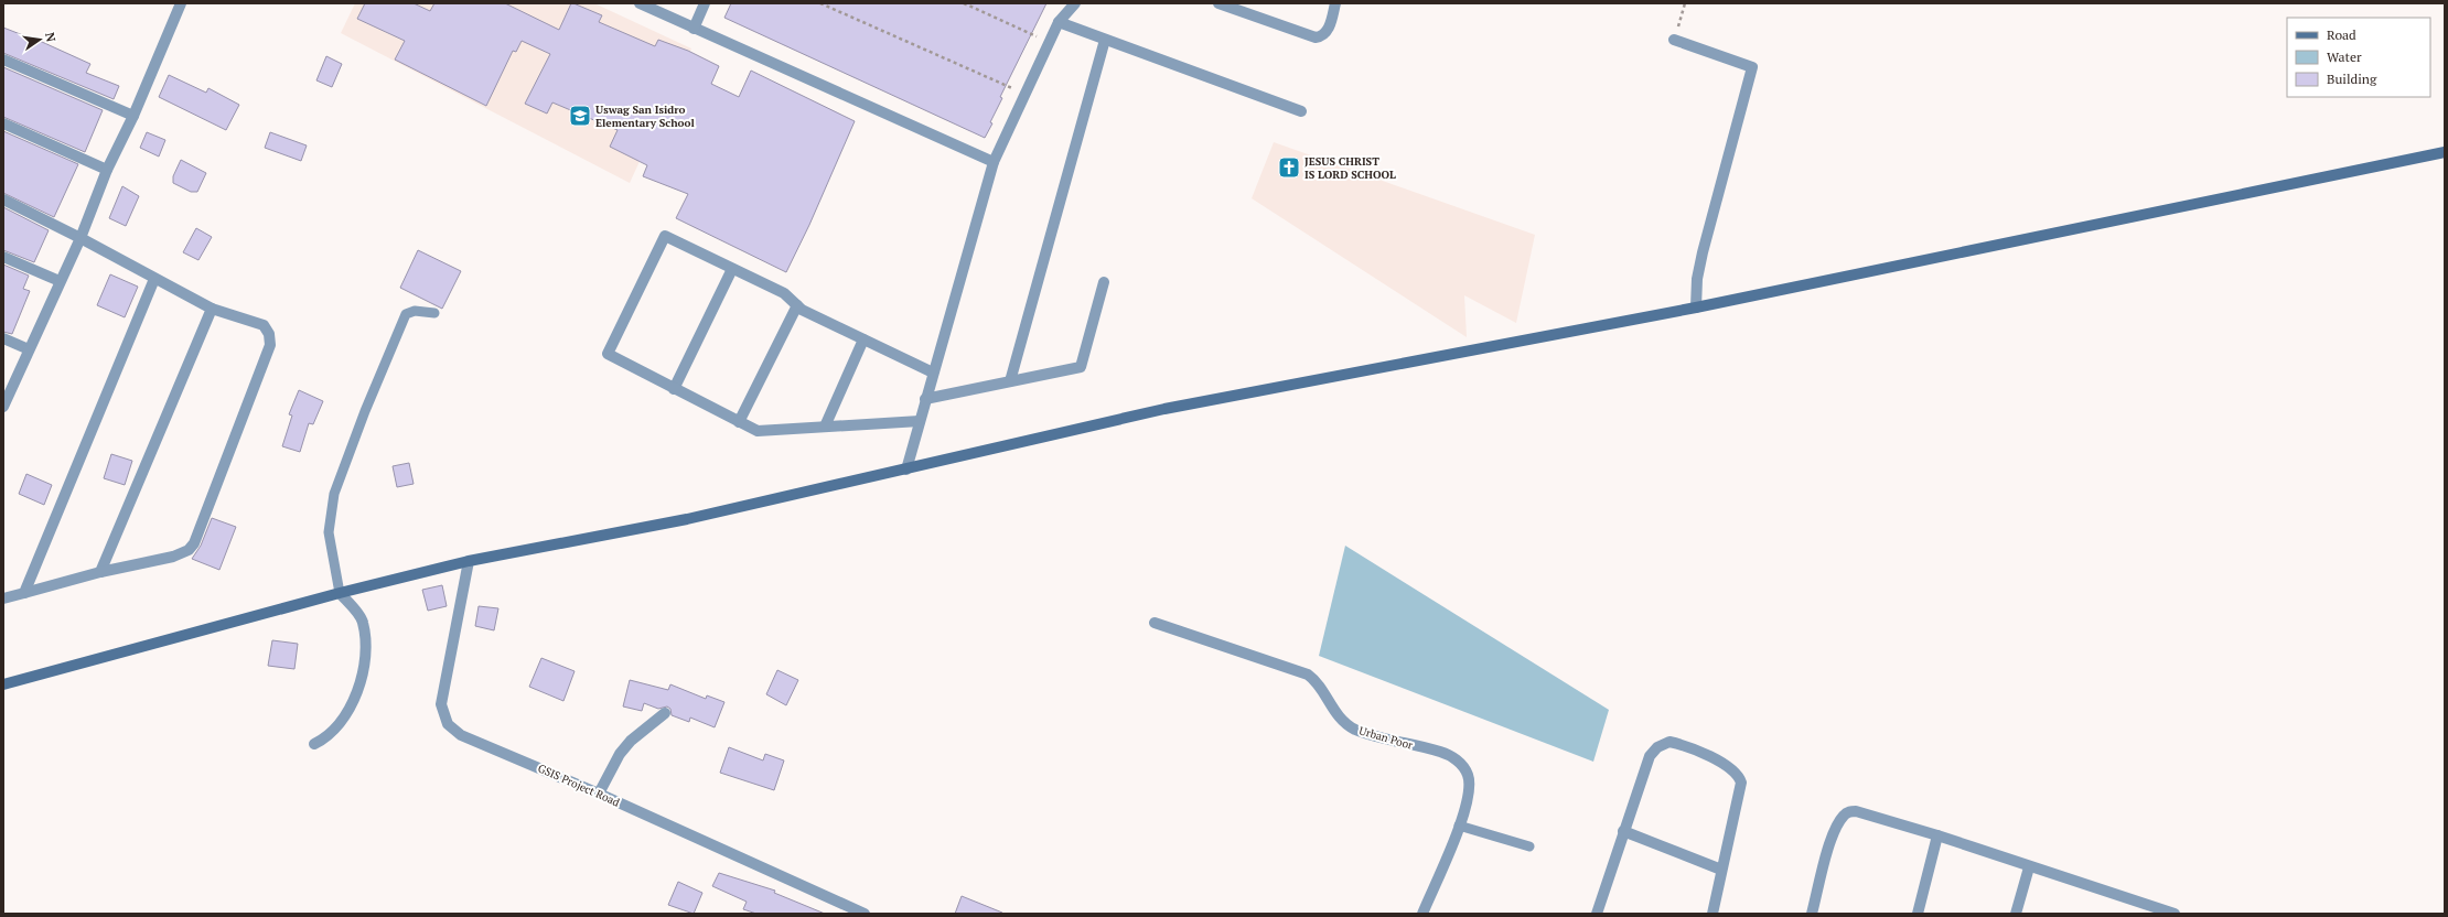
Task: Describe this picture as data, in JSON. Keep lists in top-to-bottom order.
{
  "streets": {
    "street": ["Urban Poor", "GSIS Project Road"]
  },
  "places": {
    "school or university": ["Uswag San Isidro Elementary School"],
    "church": ["JESUS CHRIST IS LORD SCHOOL"]
  },
  "legend": ["Road", "Water", "Building"],
  "north": "right"
}
